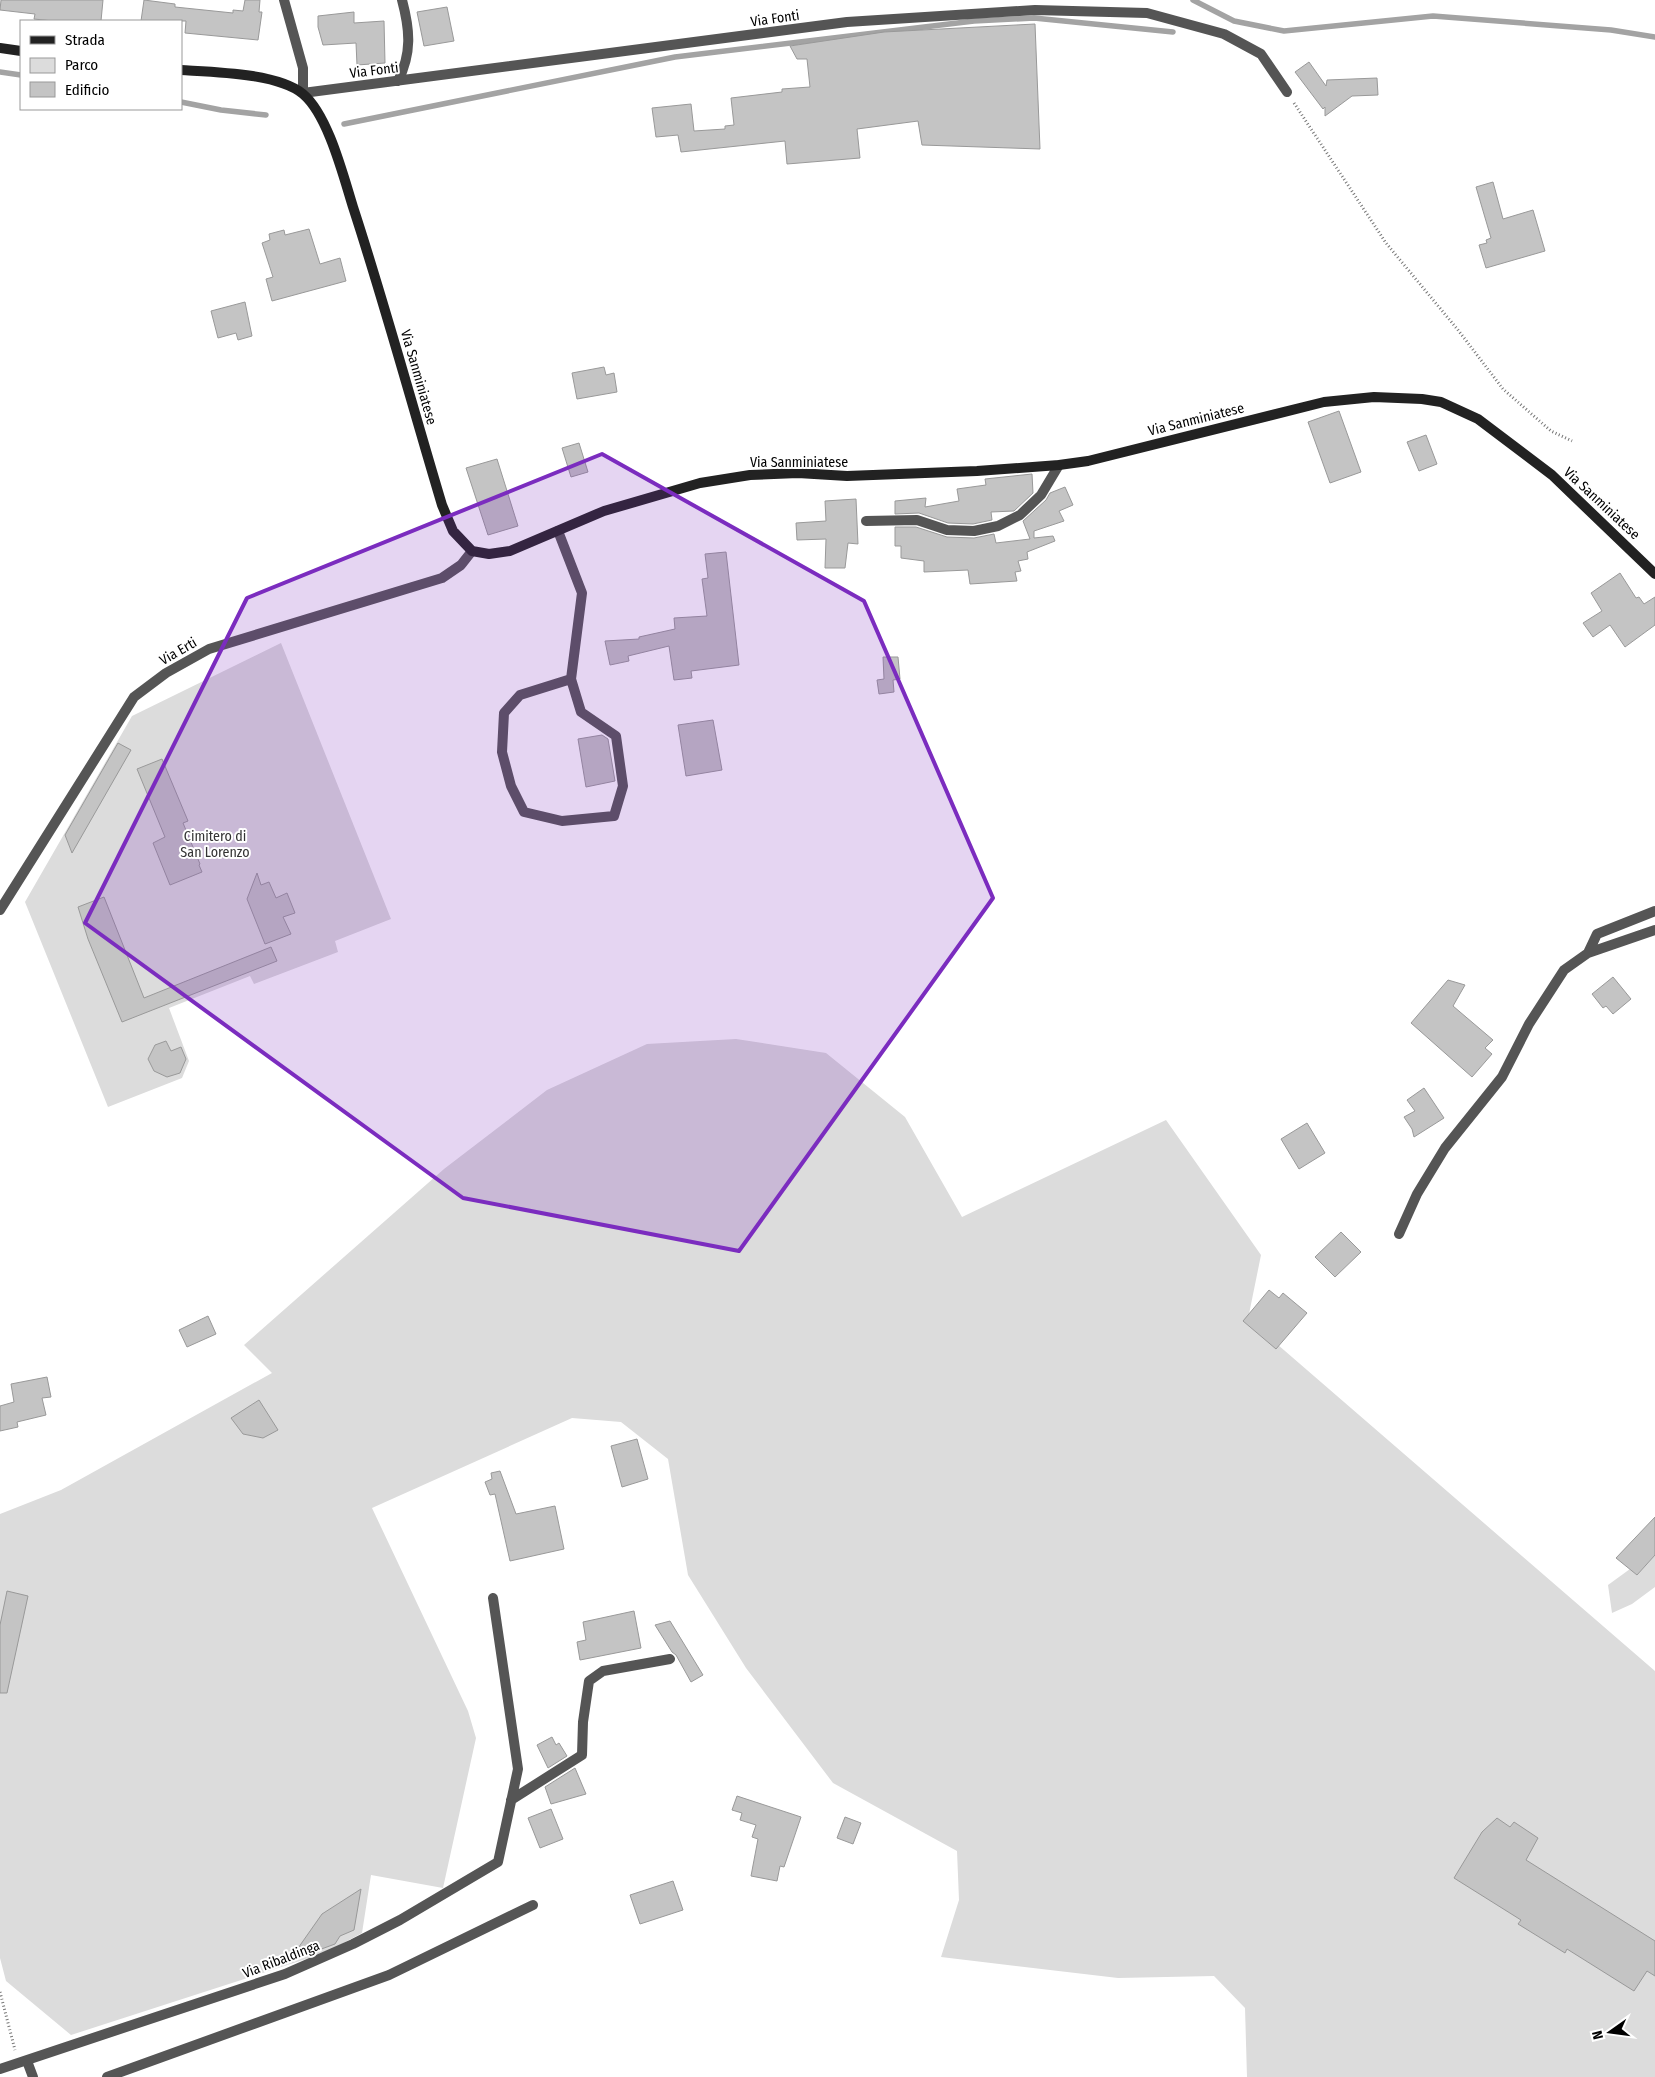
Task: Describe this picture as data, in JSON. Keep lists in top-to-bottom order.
{
  "streets": {
    "main road": ["Via Sanminiatese"],
    "street": ["Via Fonti", "Via Erti", "Via Ribaldinga"]
  },
  "crossings": [
    ["Via Fonti", "Via Sanminiatese"],
    ["Via Sanminiatese", "Via Erti"]
  ],
  "parks": ["Cimitero di San Lorenzo"],
  "legend": ["Strada", "Parco", "Edificio"],
  "north": "left"
}
